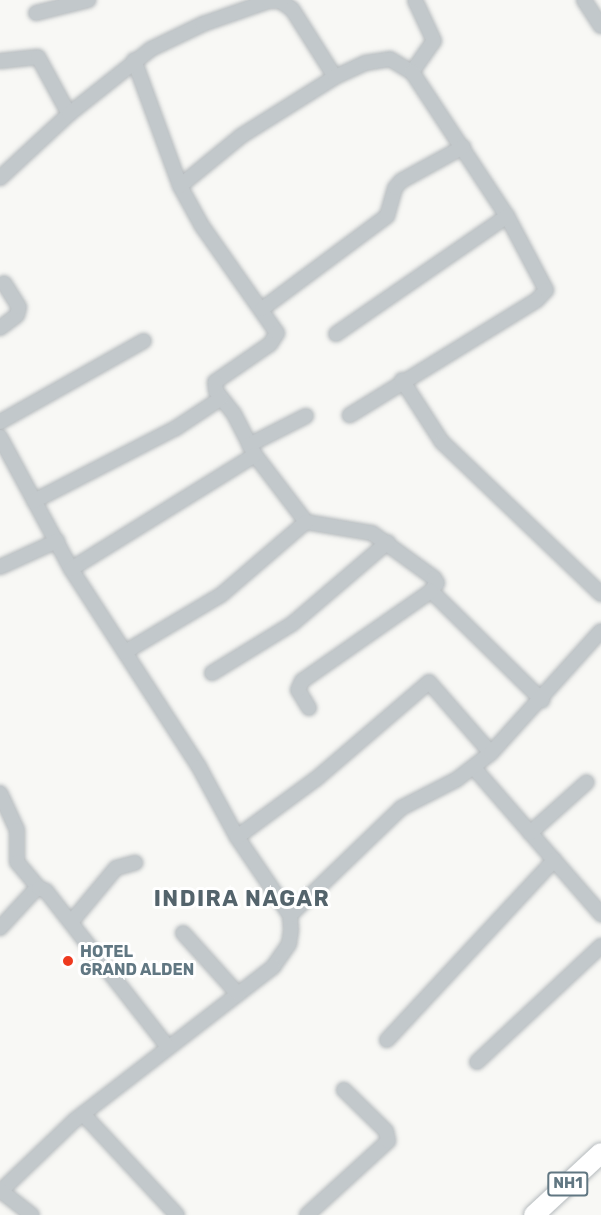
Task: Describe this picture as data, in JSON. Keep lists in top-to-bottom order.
{
  "streets": {
    "highway": ["NH1"]
  },
  "districts": ["INDIRA NAGAR"],
  "places": ["HOTEL GRAND ALDEN"]
}
